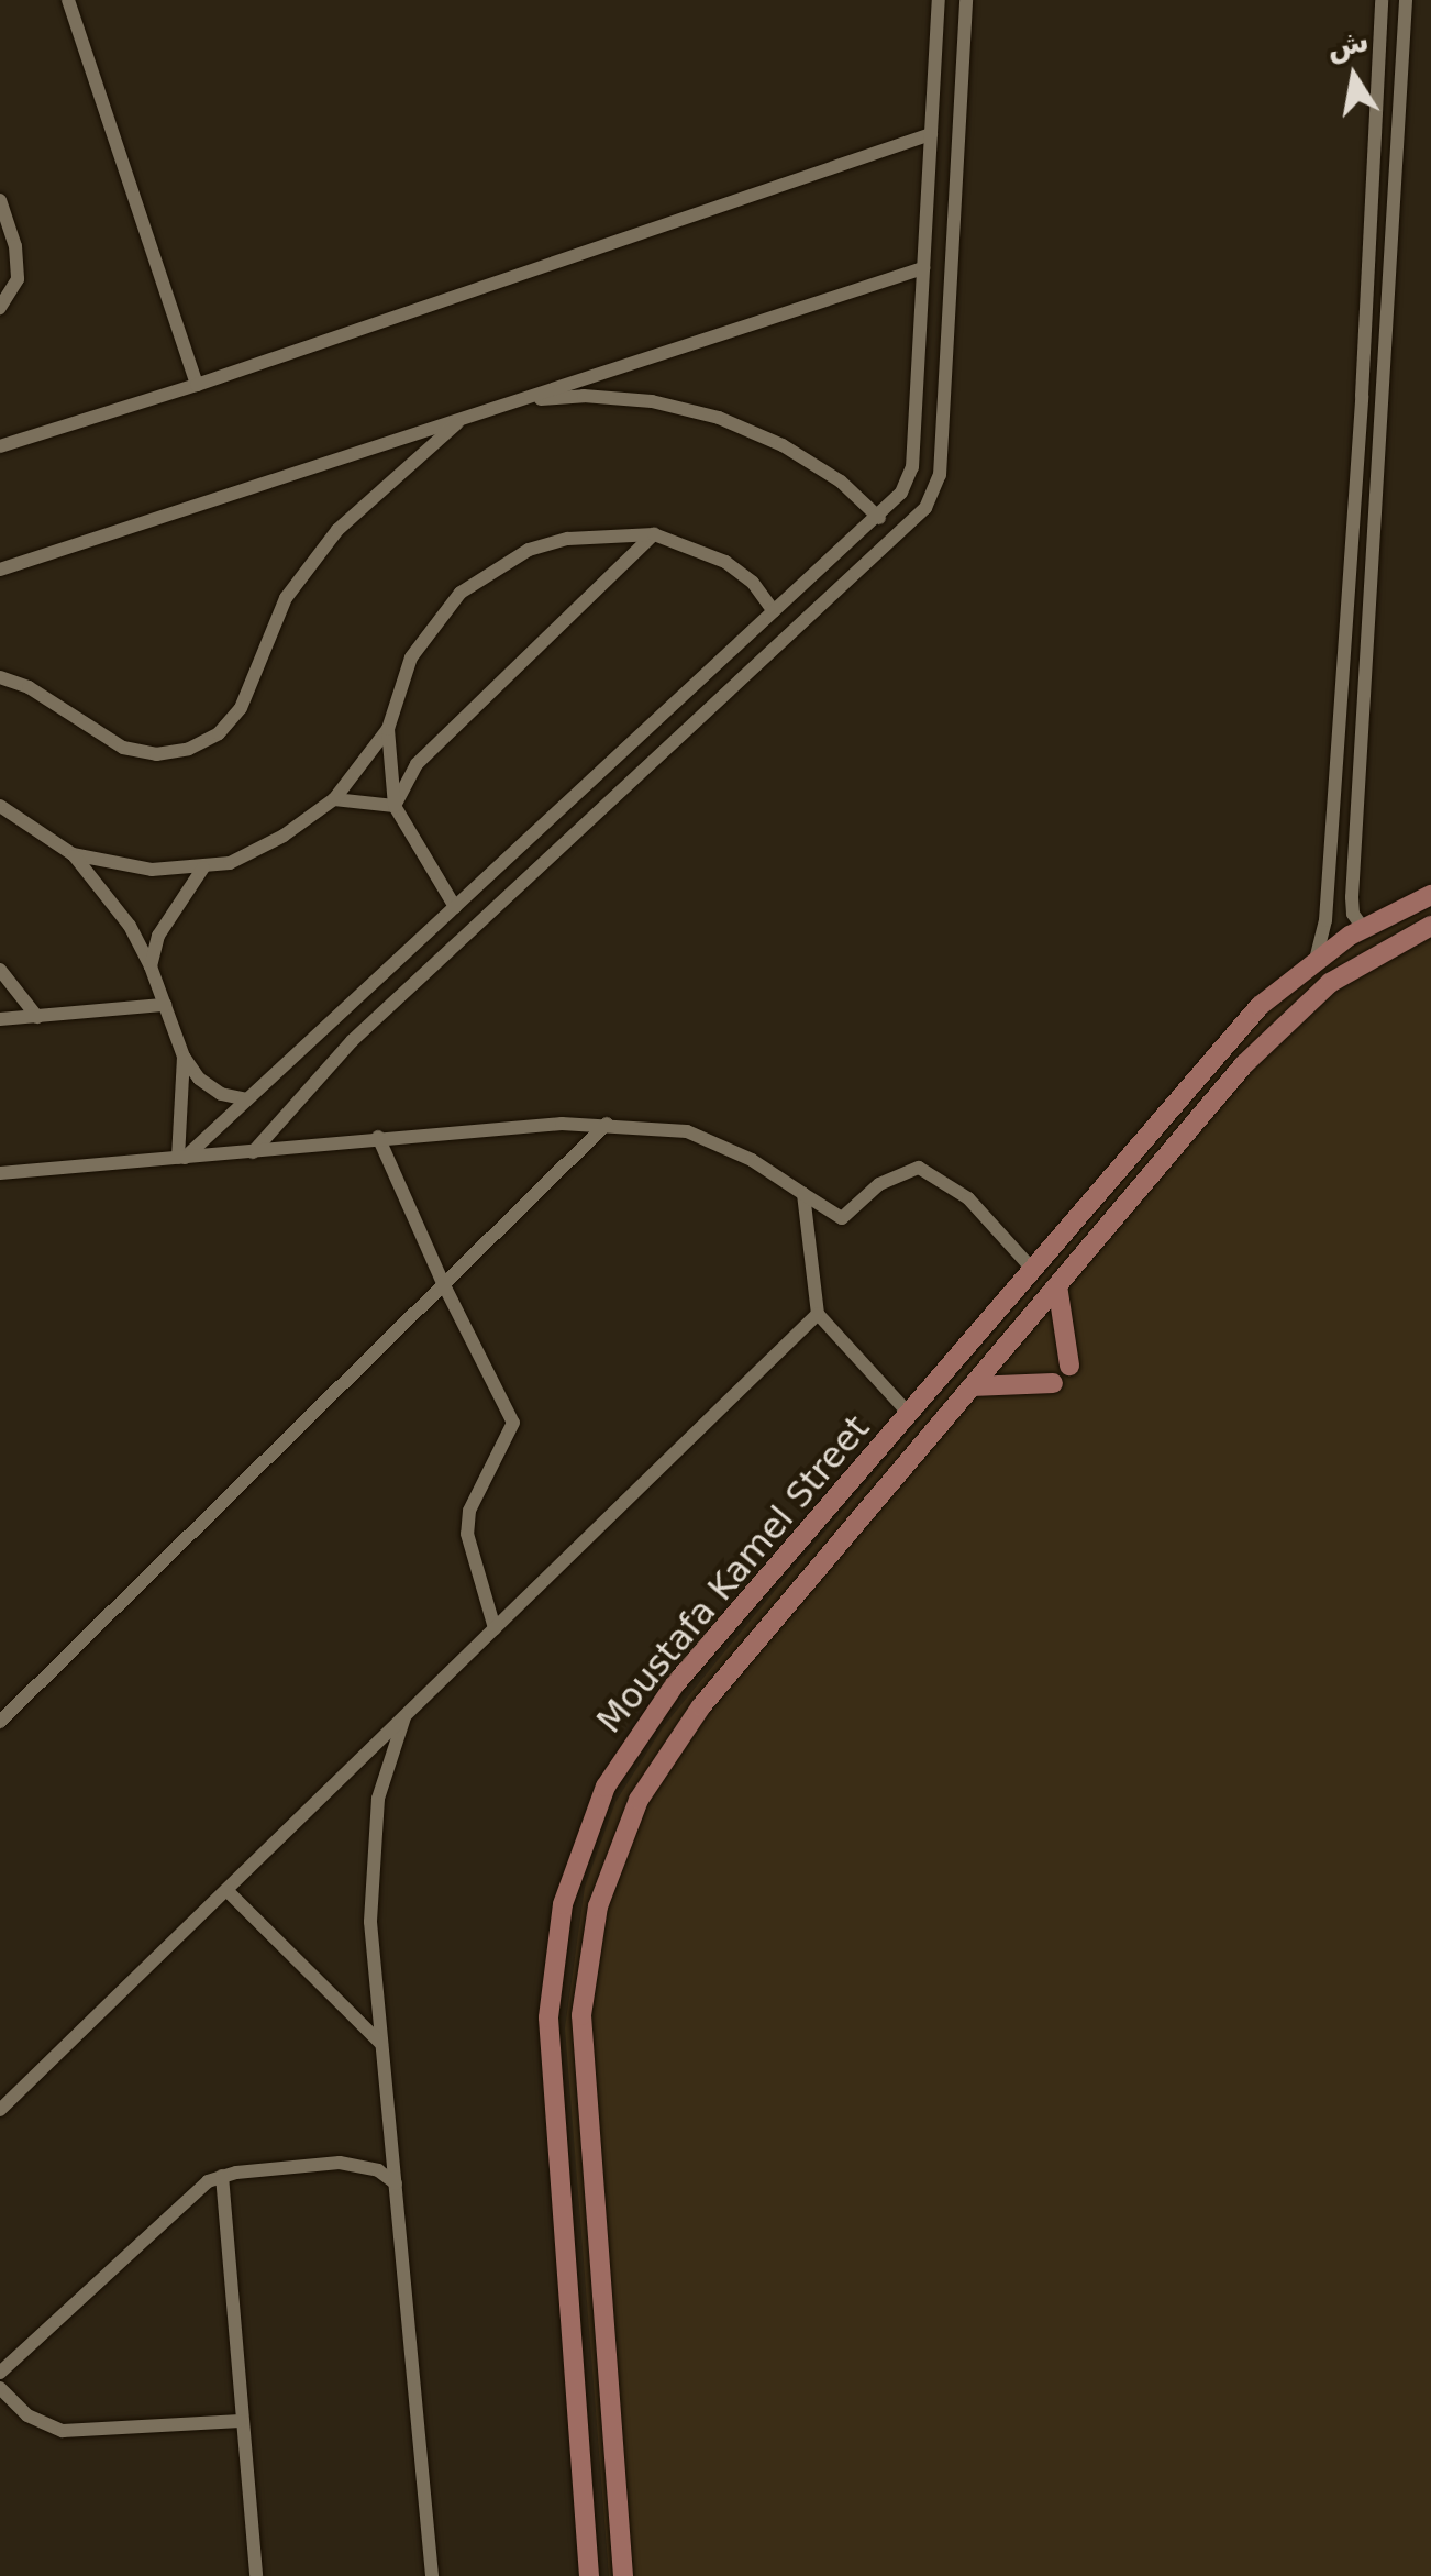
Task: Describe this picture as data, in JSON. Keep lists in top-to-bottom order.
{
  "streets": {
    "street": ["Moustafa Kamel Street"]
  },
  "north": "top"
}
